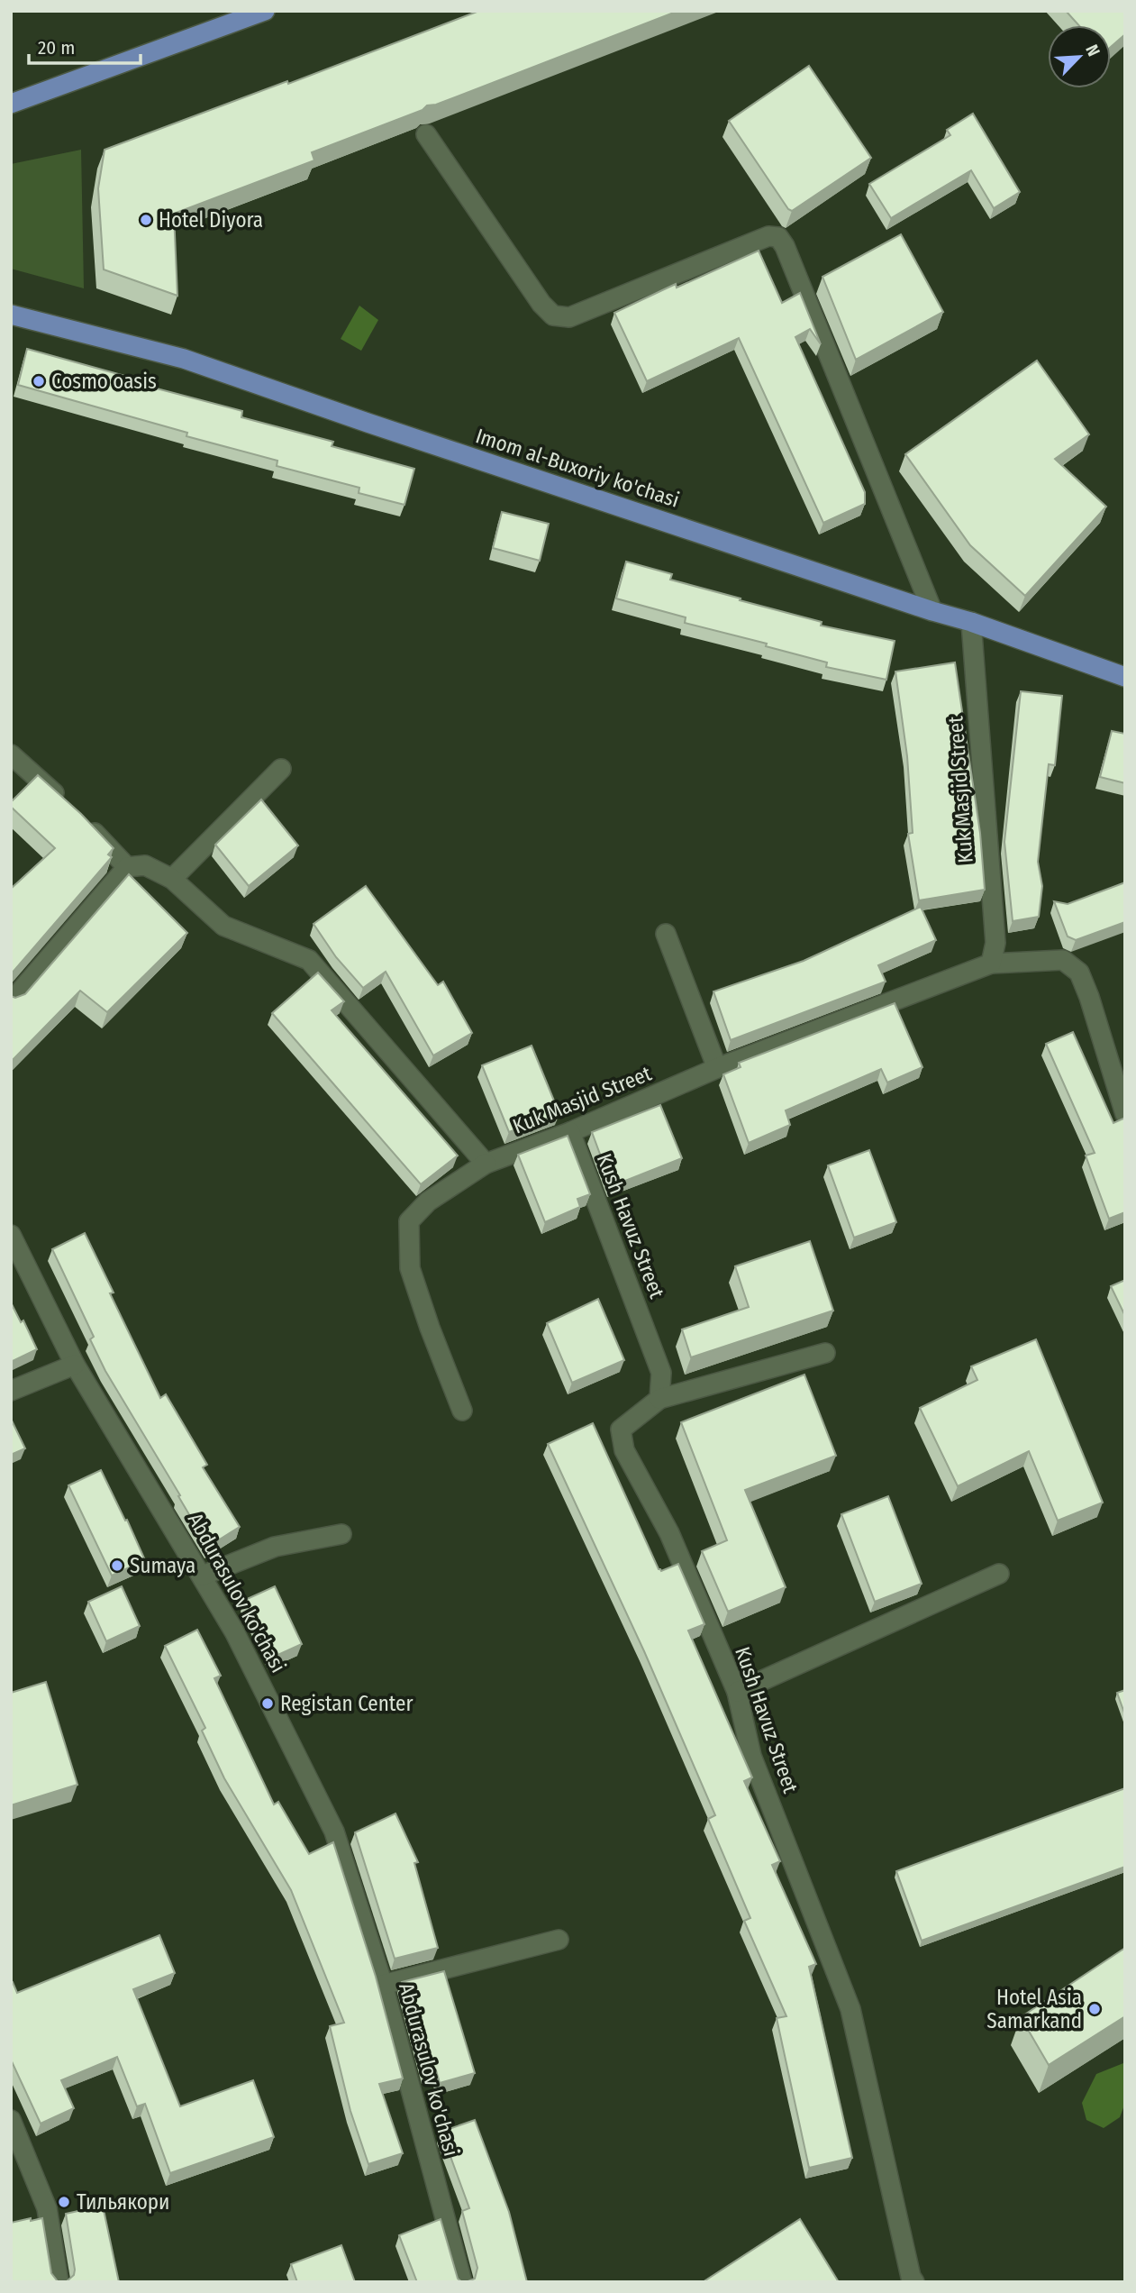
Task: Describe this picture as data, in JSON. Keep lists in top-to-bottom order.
{
  "streets": {
    "main road": ["Imom al-Buxoriy ko'chasi"],
    "lane": ["Kuk Masjid Street", "Kush Havuz Street", "Abdurasulov ko'chasi"]
  },
  "crossings": [
    ["Imom al-Buxoriy ko'chasi", "Kuk Masjid Street"],
    ["Kuk Masjid Street", "Kush Havuz Street"]
  ],
  "places": [
    "Hotel Diyora",
    "Cosmo oasis",
    "Sumaya",
    "Registan Center",
    "Hotel Asia Samarkand",
    "Тильякори"
  ],
  "scale_bar": "20 m",
  "north": "top right"
}
